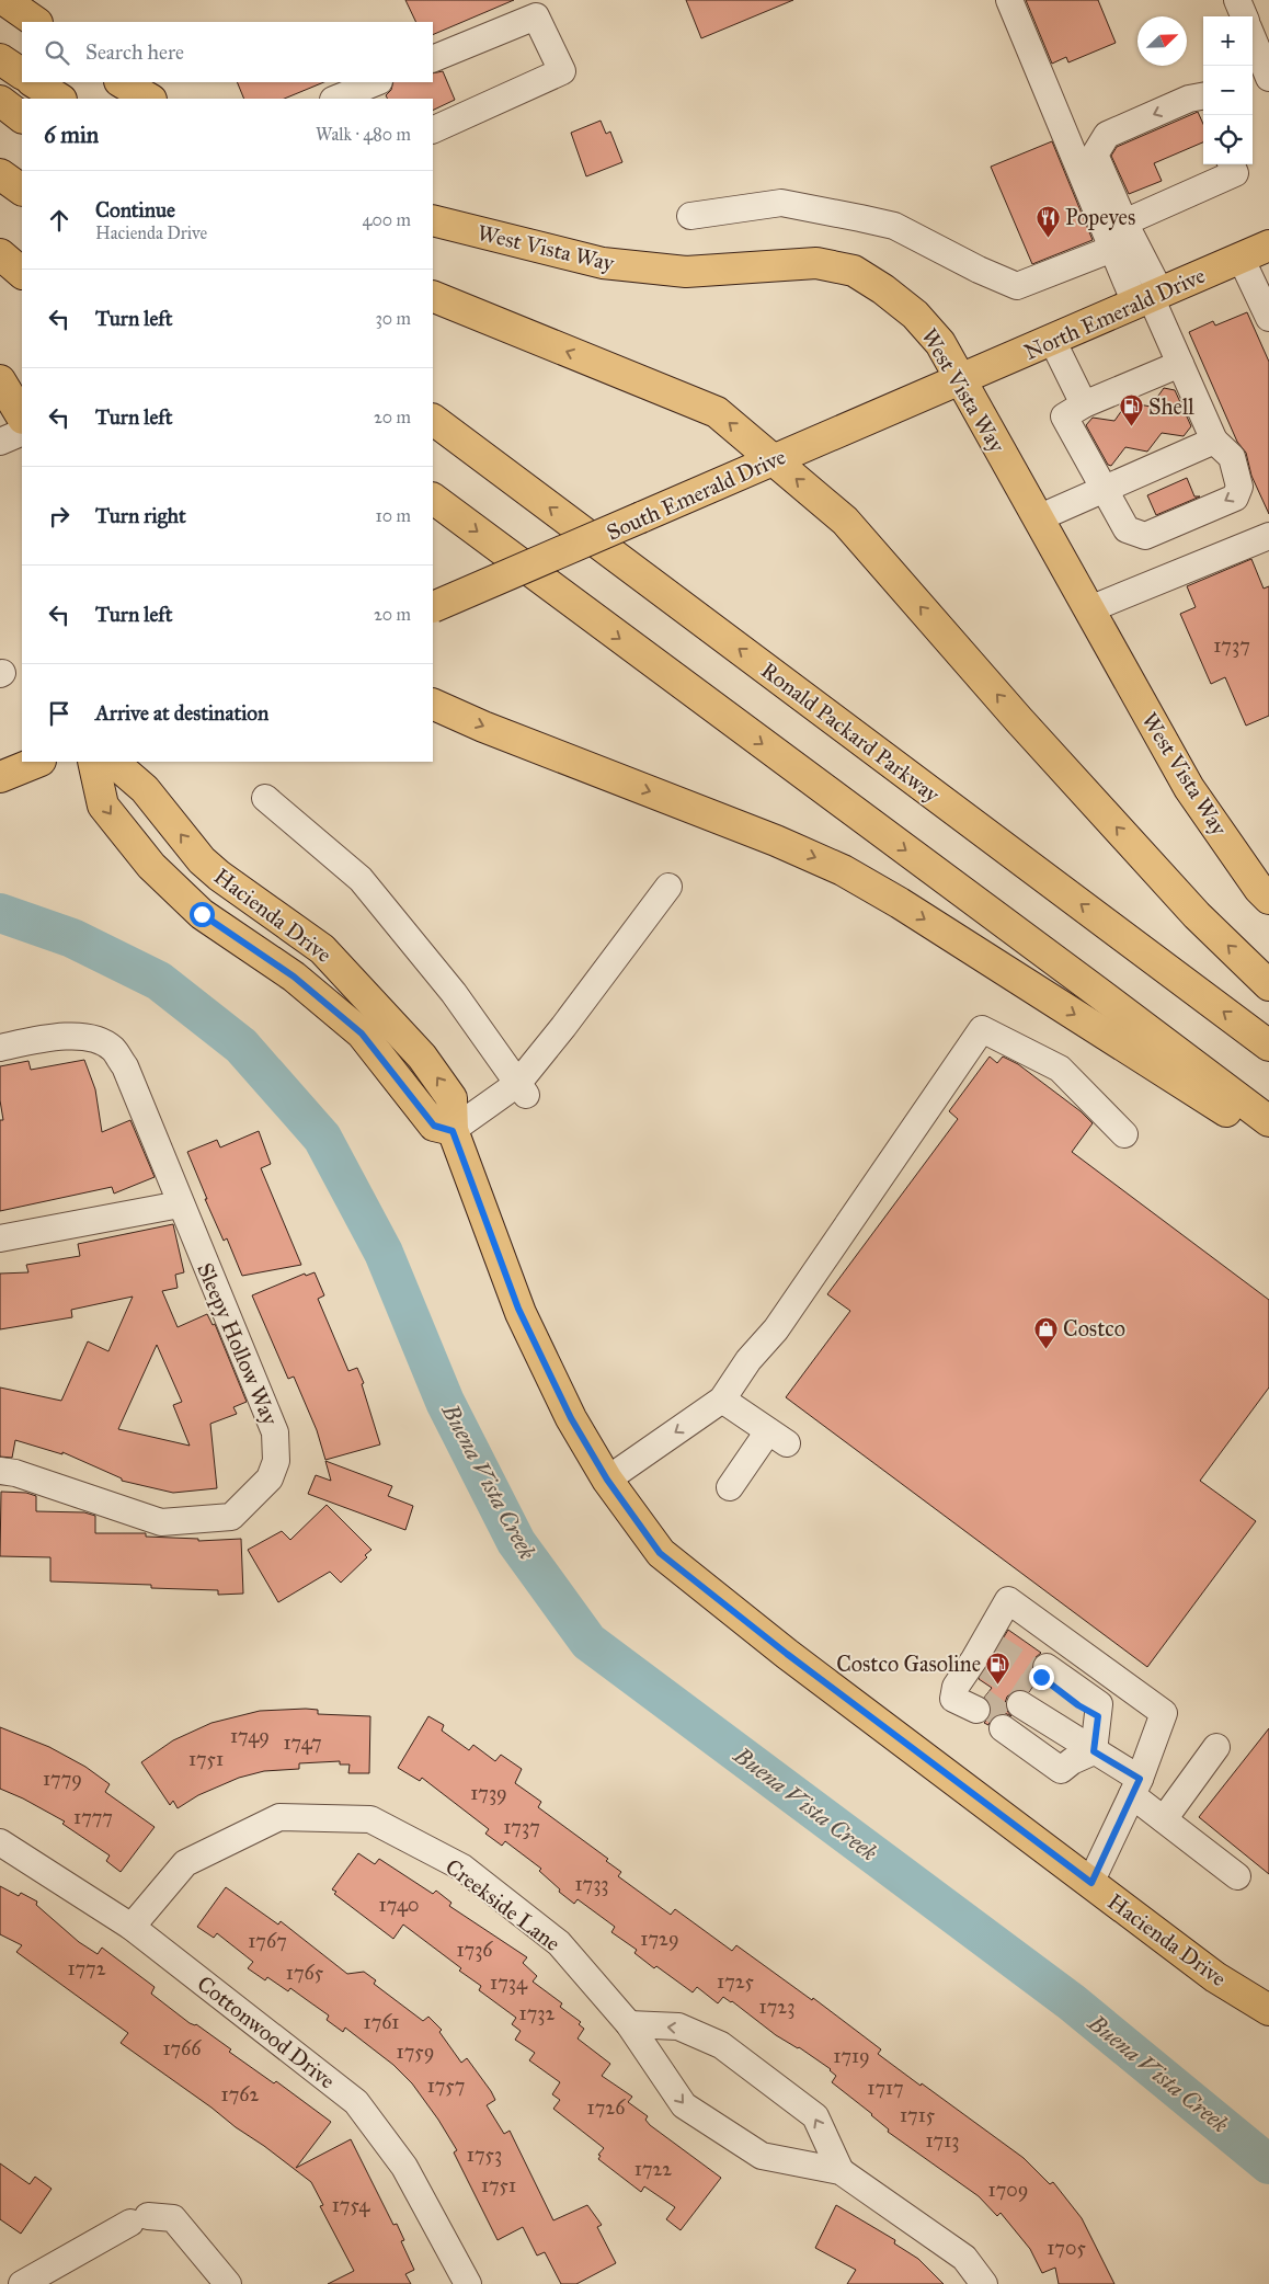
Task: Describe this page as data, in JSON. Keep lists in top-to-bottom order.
{
  "streets": {
    "main road": [
      "West Vista Way",
      "North Emerald Drive",
      "South Emerald Drive",
      "Ronald Packard Parkway",
      "Hacienda Drive"
    ],
    "street": ["Sleepy Hollow Way", "Creekside Lane", "Cottonwood Drive"]
  },
  "crossings": [
    ["West Vista Way", "North Emerald Drive"],
    ["West Vista Way", "South Emerald Drive"],
    ["North Emerald Drive", "South Emerald Drive"],
    ["Creekside Lane", "Cottonwood Drive"]
  ],
  "water": ["Buena Vista Creek"],
  "places": {
    "restaurant": ["Popeyes"],
    "fuel station": ["Shell", "Costco Gasoline"],
    "shop": ["Costco"]
  },
  "house_numbers": [
    "1737",
    "1749",
    "1747",
    "1751",
    "1779",
    "1739",
    "1777",
    "1737",
    "1733",
    "1740",
    "1729",
    "1767",
    "1736",
    "1772",
    "1765",
    "1725",
    "1734",
    "1723",
    "1732",
    "1761",
    "1766",
    "1759",
    "1719",
    "1757",
    "1717",
    "1762",
    "1726",
    "1715",
    "1713",
    "1753",
    "1722",
    "1751",
    "1709",
    "1754",
    "1705"
  ],
  "north": "top right",
  "page": {
    "map_buttons": ["+", "−"],
    "search": "Search here",
    "heading": ["6 min", "Walk · 480 m"],
    "list": [
      ["Continue", "Hacienda Drive", "400 m"],
      ["Turn left", "30 m"],
      ["Turn left", "20 m"],
      ["Turn right", "10 m"],
      ["Turn left", "20 m"],
      "Arrive at destination"
    ]
  }
}
